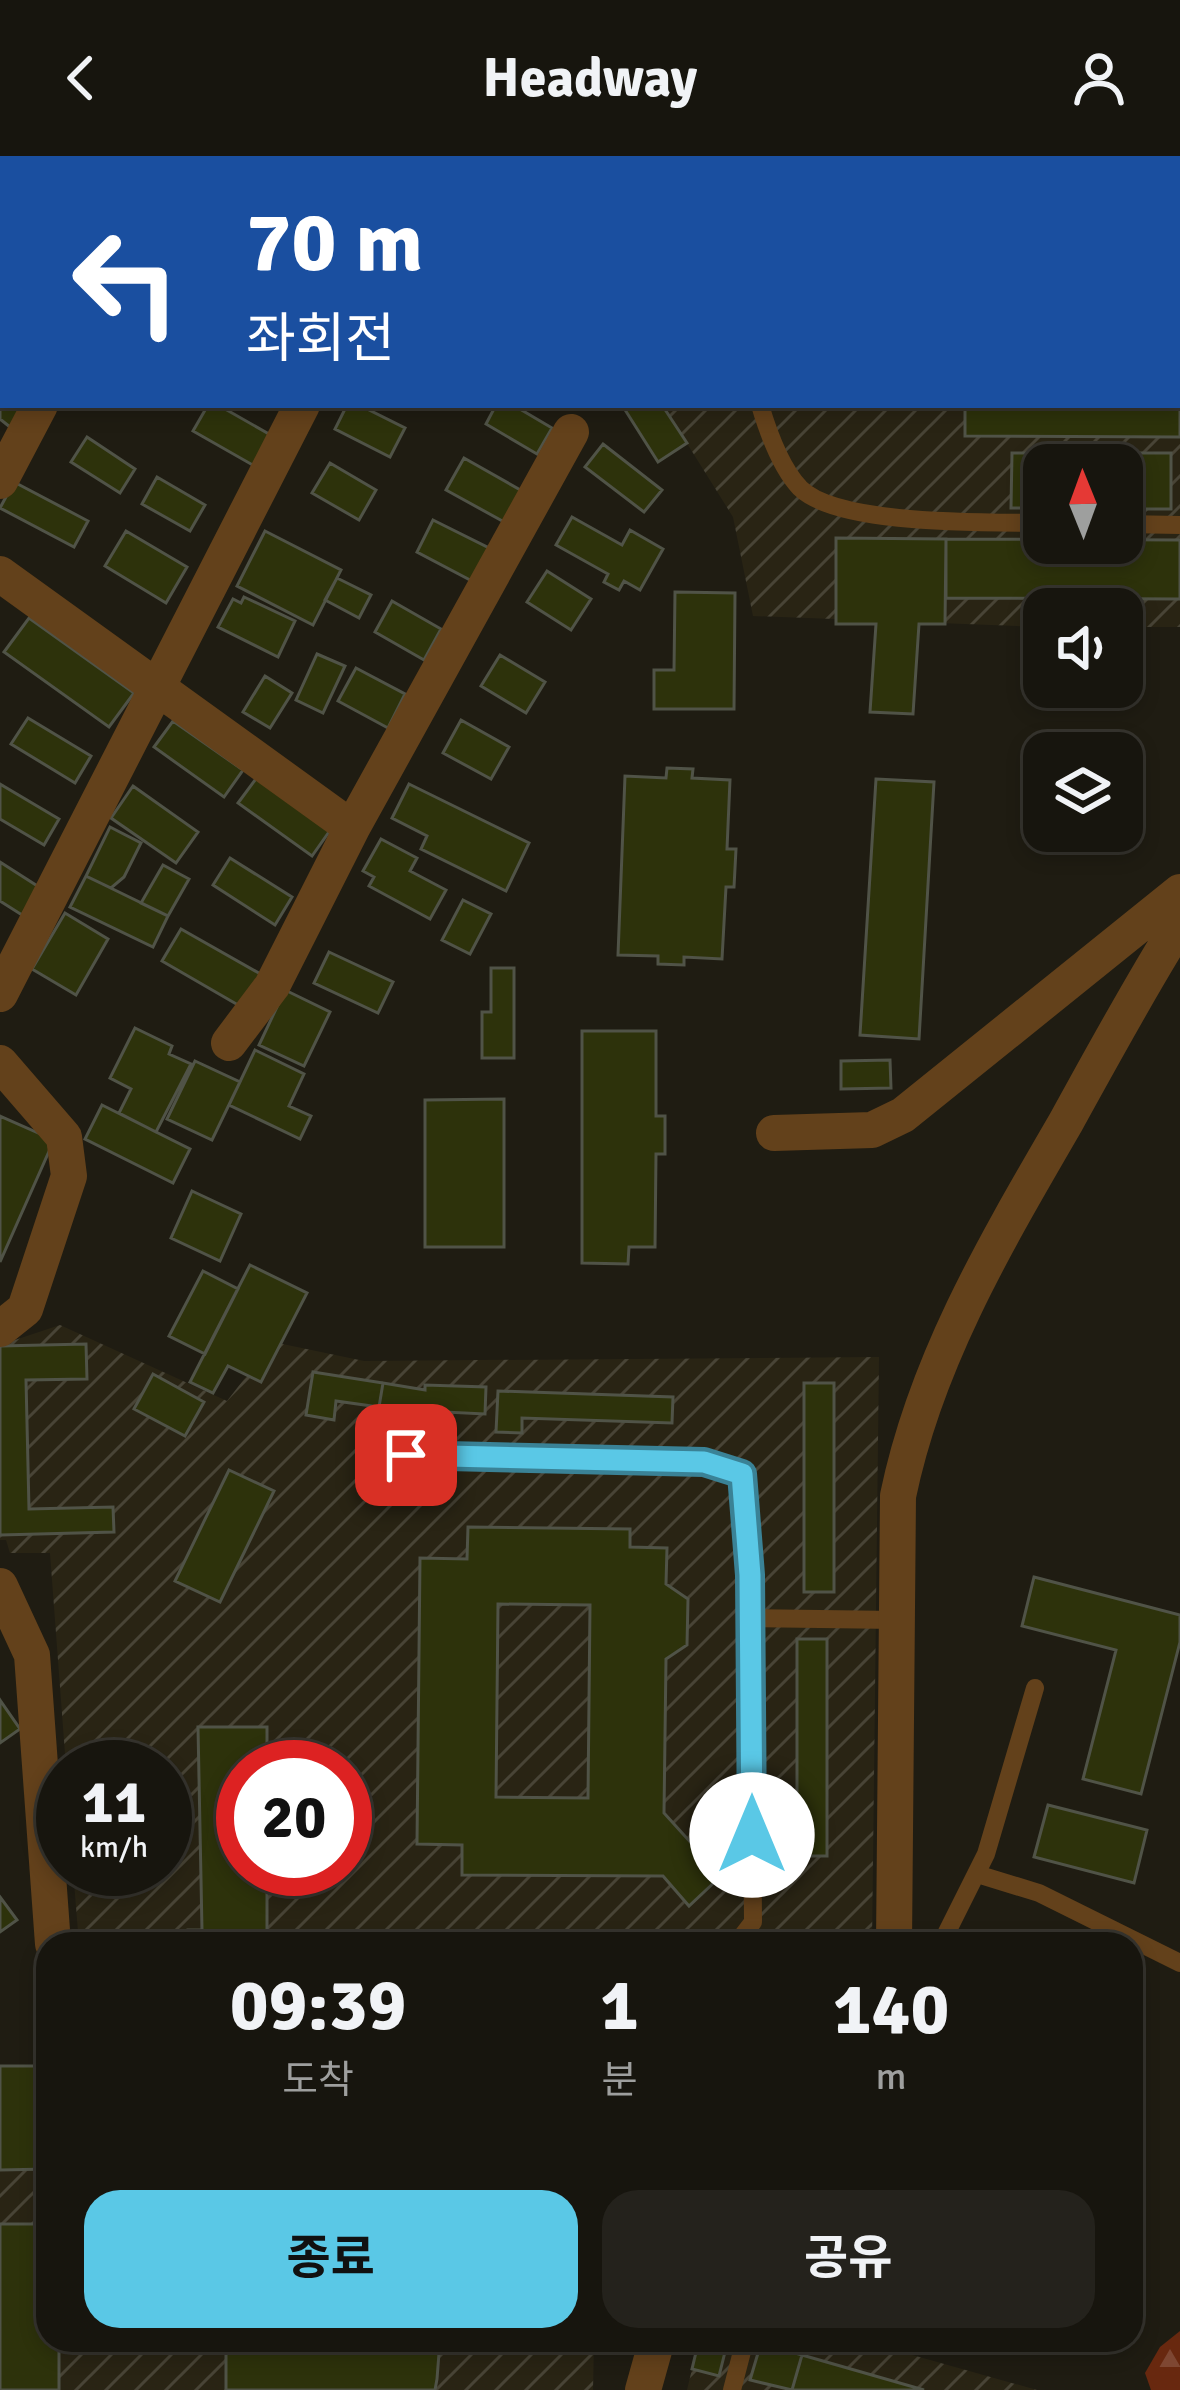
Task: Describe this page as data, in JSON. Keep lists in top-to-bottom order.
{
  "north": "top",
  "page": {
    "header": "Headway",
    "turn": ["70 m", "좌회전"],
    "speed": "11 km/h",
    "limit": "20",
    "eta": [
      "09:39",
      "도착",
      "1",
      "분",
      "140",
      "m"
    ],
    "buttons": ["종료", "공유"]
  }
}
